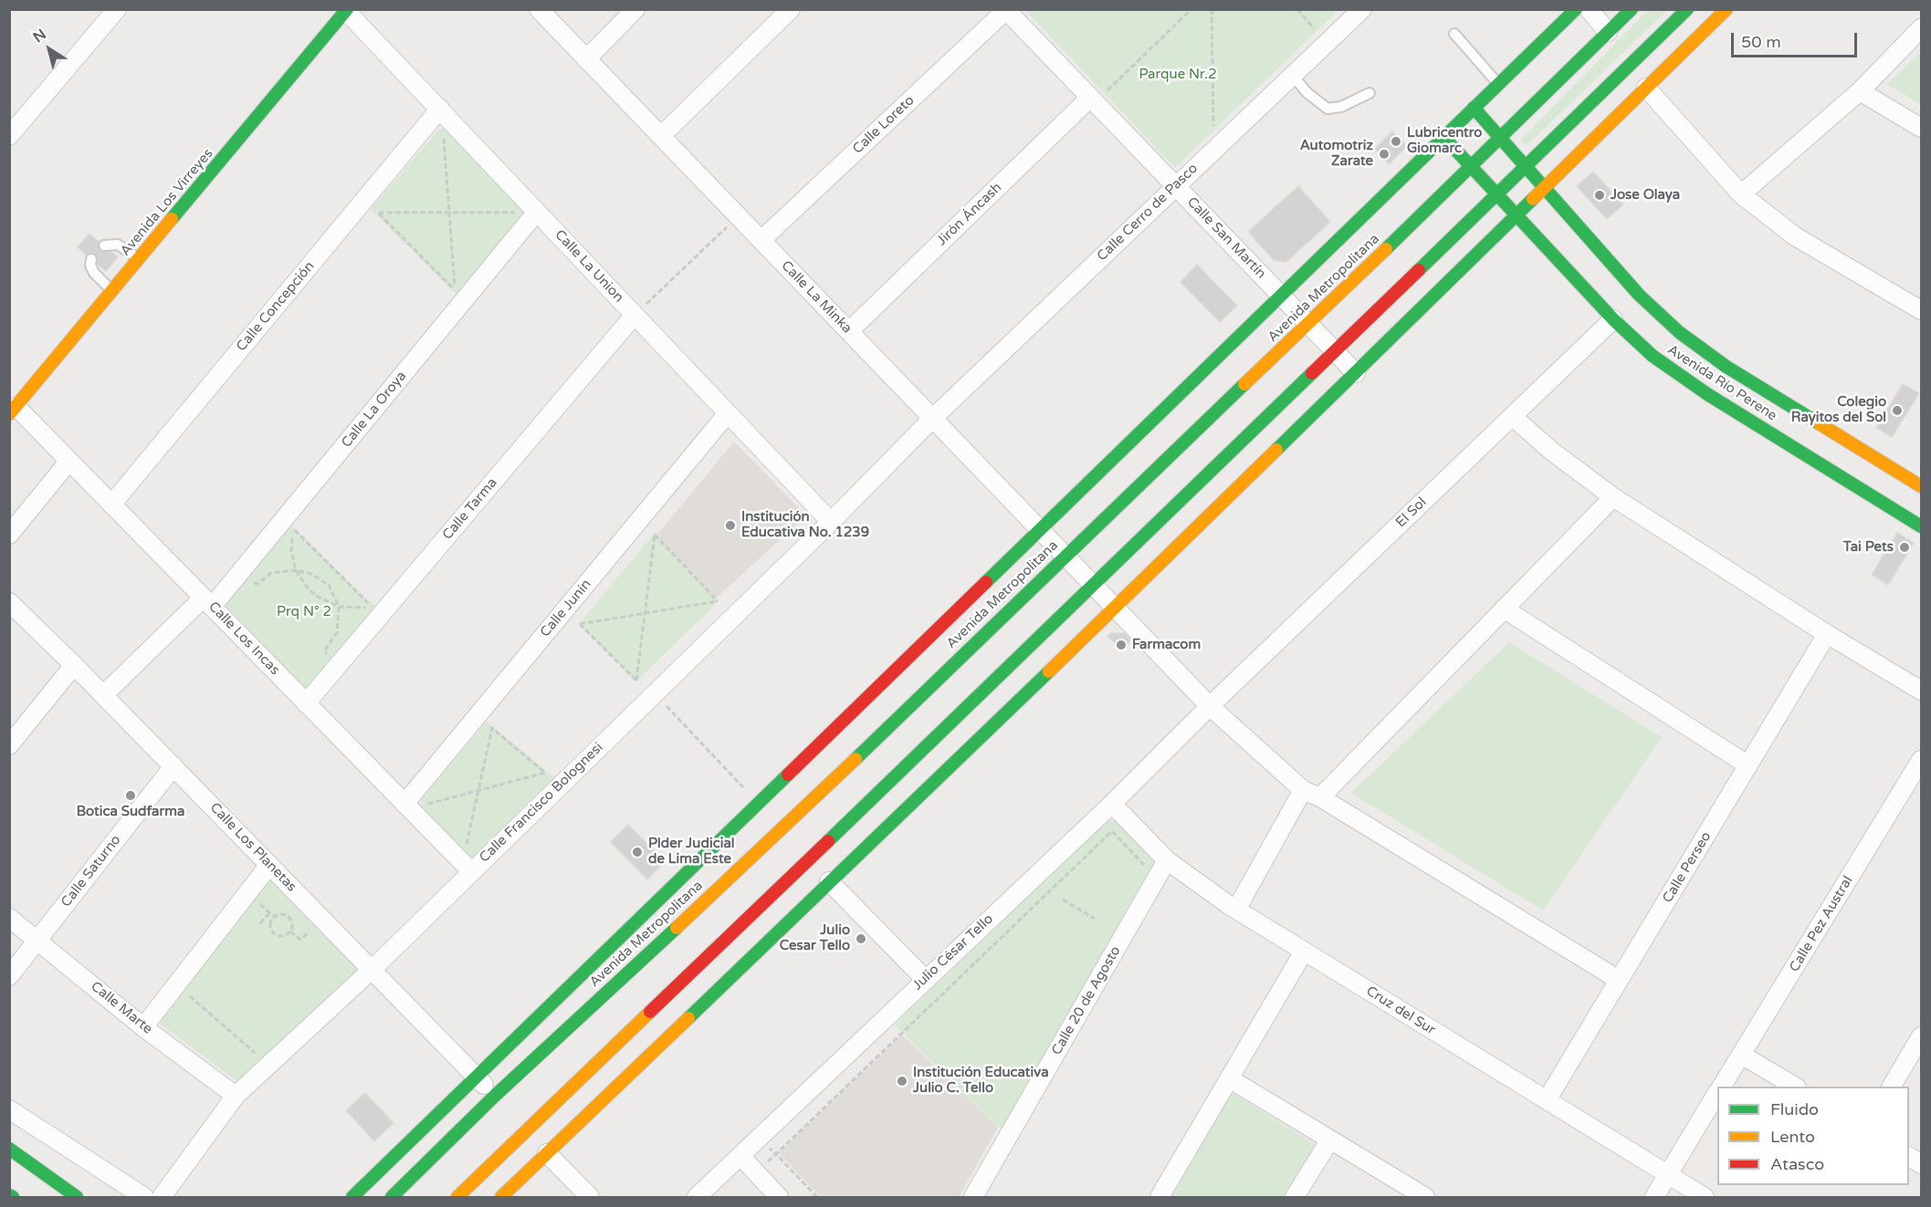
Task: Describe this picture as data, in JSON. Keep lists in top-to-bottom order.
{
  "streets": {
    "street": [
      "Calle Loreto",
      "Avenida Los Virreyes",
      "Calle Cerro de Pasco",
      "Jirón Áncash",
      "Calle San Martín",
      "Calle La Union",
      "Avenida Metropolitana",
      "Calle La Minka",
      "Calle Concepción",
      "Avenida Río Perene",
      "Calle La Oroya",
      "Calle Tarma",
      "El Sol",
      "Calle Junín",
      "Calle Los Incas",
      "Calle Francisco Bolognesi",
      "Calle Los Planetas",
      "Calle Perseo",
      "Calle Saturno",
      "Calle Pez Austral",
      "Julio César Tello",
      "Calle 20 de Agosto",
      "Calle Marte",
      "Cruz del Sur"
    ]
  },
  "crossings": [
    ["Calle Loreto", "Calle San Martín"],
    ["Calle Loreto", "Calle La Minka"],
    ["Avenida Los Virreyes", "Calle La Union"],
    ["Avenida Los Virreyes", "Calle Los Incas"],
    ["Calle Cerro de Pasco", "Calle San Martín"],
    ["Calle Cerro de Pasco", "Calle La Minka"],
    ["Calle Cerro de Pasco", "Calle Francisco Bolognesi"],
    ["Jirón Áncash", "Calle San Martín"],
    ["Jirón Áncash", "Calle La Minka"],
    ["Calle San Martín", "Avenida Metropolitana"],
    ["Calle La Union", "Calle Concepción"],
    ["Calle La Union", "Calle La Oroya"],
    ["Calle La Union", "Calle Tarma"],
    ["Calle La Union", "Calle Junín"],
    ["Calle La Union", "Calle Francisco Bolognesi"],
    ["Avenida Metropolitana", "Calle La Minka"],
    ["Avenida Metropolitana", "Avenida Río Perene"],
    ["Avenida Metropolitana", "Calle Los Planetas"],
    ["Calle La Minka", "El Sol"],
    ["Calle La Minka", "Calle Francisco Bolognesi"],
    ["Calle La Minka", "Calle Perseo"],
    ["Calle La Minka", "Julio César Tello"],
    ["Calle Concepción", "Calle Los Incas"],
    ["Avenida Río Perene", "El Sol"],
    ["Calle La Oroya", "Calle Los Incas"],
    ["Calle La Oroya", "Calle Los Planetas"],
    ["Calle Tarma", "Calle Los Incas"],
    ["El Sol", "Julio César Tello"],
    ["Calle Junín", "Calle Los Incas"],
    ["Calle Los Incas", "Calle Francisco Bolognesi"],
    ["Calle Francisco Bolognesi", "Calle Los Planetas"],
    ["Calle Francisco Bolognesi", "Calle Marte"],
    ["Calle Los Planetas", "Calle Saturno"],
    ["Calle Perseo", "Cruz del Sur"],
    ["Calle Saturno", "Calle Marte"],
    ["Julio César Tello", "Cruz del Sur"],
    ["Calle 20 de Agosto", "Cruz del Sur"]
  ],
  "parks": ["Parque Nr.2", "Prq N° 2"],
  "places": [
    "Lubricentro Giomarc",
    "Automotriz Zarate",
    "Jose Olaya",
    "Colegio Rayitos del Sol",
    "Institución Educativa No. 1239",
    "Tai Pets",
    "Farmacom",
    "Botica Sudfarma",
    "Plder Judicial de Lima Este",
    "Julio Cesar Tello",
    "Institución Educativa Julio C. Tello"
  ],
  "legend": ["Fluido", "Lento", "Atasco"],
  "scale_bar": "50 m",
  "north": "top left"
}
